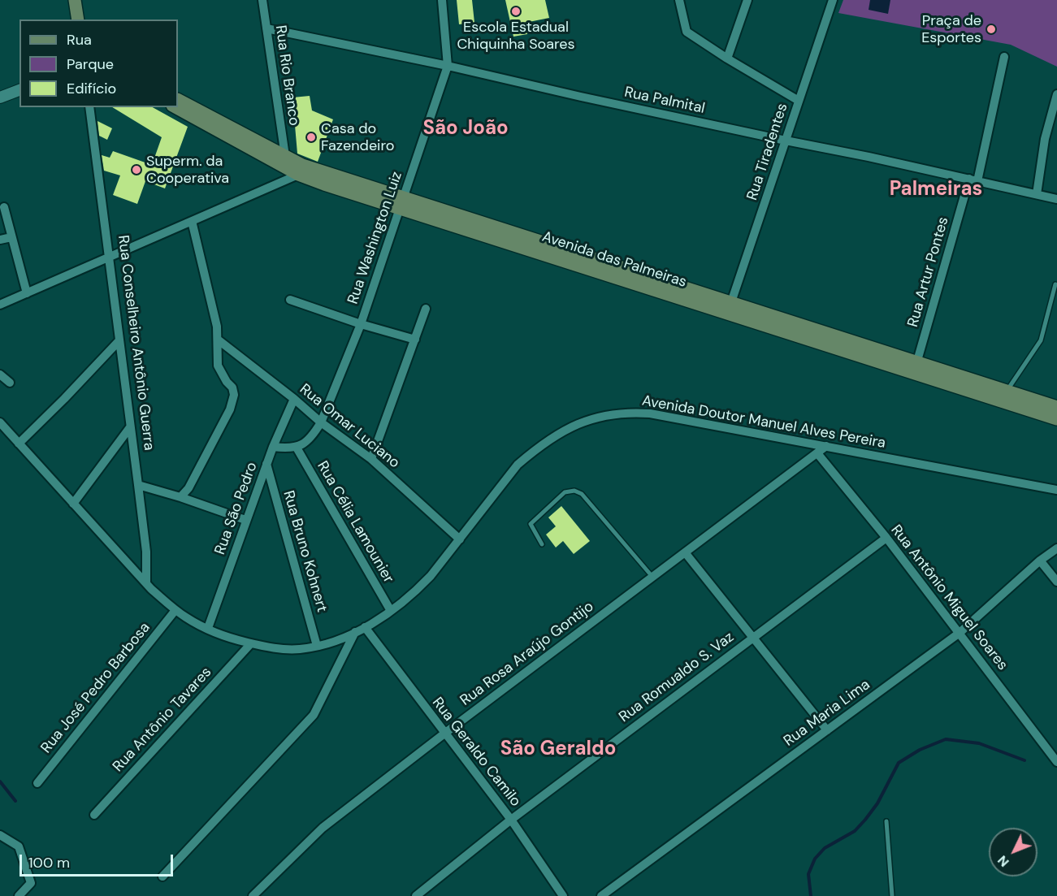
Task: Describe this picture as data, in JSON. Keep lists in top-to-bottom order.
{
  "streets": {
    "main road": ["Avenida das Palmeiras"],
    "street": [
      "Rua Rio Branco",
      "Rua Palmital",
      "Rua Tiradentes",
      "Rua Washington Luiz",
      "Rua Artur Pontes",
      "Rua Conselheiro Antônio Guerra",
      "Avenida Doutor Manuel Alves Pereira",
      "Rua Omar Luciano",
      "Rua São Pedro",
      "Rua Célia Lamounier",
      "Rua Bruno Kohnert",
      "Rua Antônio Miguel Soares",
      "Rua Rosa Araújo Gontijo",
      "Rua Romualdo S. Vaz",
      "Rua José Pedro Barbosa",
      "Rua Maria Lima",
      "Rua Antônio Tavares",
      "Rua Geraldo Camilo"
    ]
  },
  "crossings": [
    ["Rua Rio Branco", "Rua Palmital"],
    ["Rua Rio Branco", "Avenida das Palmeiras"],
    ["Rua Palmital", "Rua Tiradentes"],
    ["Rua Palmital", "Rua Washington Luiz"],
    ["Rua Palmital", "Rua Artur Pontes"],
    ["Rua Tiradentes", "Avenida das Palmeiras"],
    ["Rua Washington Luiz", "Avenida das Palmeiras"],
    ["Rua Washington Luiz", "Rua Omar Luciano"],
    ["Rua Washington Luiz", "Rua Célia Lamounier"],
    ["Avenida das Palmeiras", "Rua Artur Pontes"],
    ["Rua Conselheiro Antônio Guerra", "Avenida Doutor Manuel Alves Pereira"],
    ["Avenida Doutor Manuel Alves Pereira", "Rua Omar Luciano"],
    ["Avenida Doutor Manuel Alves Pereira", "Rua São Pedro"],
    ["Avenida Doutor Manuel Alves Pereira", "Rua Célia Lamounier"],
    ["Avenida Doutor Manuel Alves Pereira", "Rua Bruno Kohnert"],
    ["Avenida Doutor Manuel Alves Pereira", "Rua Rosa Araújo Gontijo"],
    ["Avenida Doutor Manuel Alves Pereira", "Rua José Pedro Barbosa"],
    ["Avenida Doutor Manuel Alves Pereira", "Rua Antônio Tavares"],
    ["Avenida Doutor Manuel Alves Pereira", "Rua Geraldo Camilo"],
    ["Rua Omar Luciano", "Rua São Pedro"],
    ["Rua São Pedro", "Rua Bruno Kohnert"],
    ["Rua Antônio Miguel Soares", "Rua Rosa Araújo Gontijo"],
    ["Rua Antônio Miguel Soares", "Rua Romualdo S. Vaz"],
    ["Rua Antônio Miguel Soares", "Rua Maria Lima"],
    ["Rua Rosa Araújo Gontijo", "Rua Geraldo Camilo"],
    ["Rua Romualdo S. Vaz", "Rua Geraldo Camilo"]
  ],
  "districts": ["São João", "Palmeiras", "São Geraldo"],
  "places": [
    "Escola Estadual Chiquinha Soares",
    "Praça de Esportes",
    "Casa do Fazendeiro",
    "Superm. da Cooperativa"
  ],
  "legend": ["Rua", "Parque", "Edifício"],
  "scale_bar": "100 m",
  "north": "bottom left"
}
